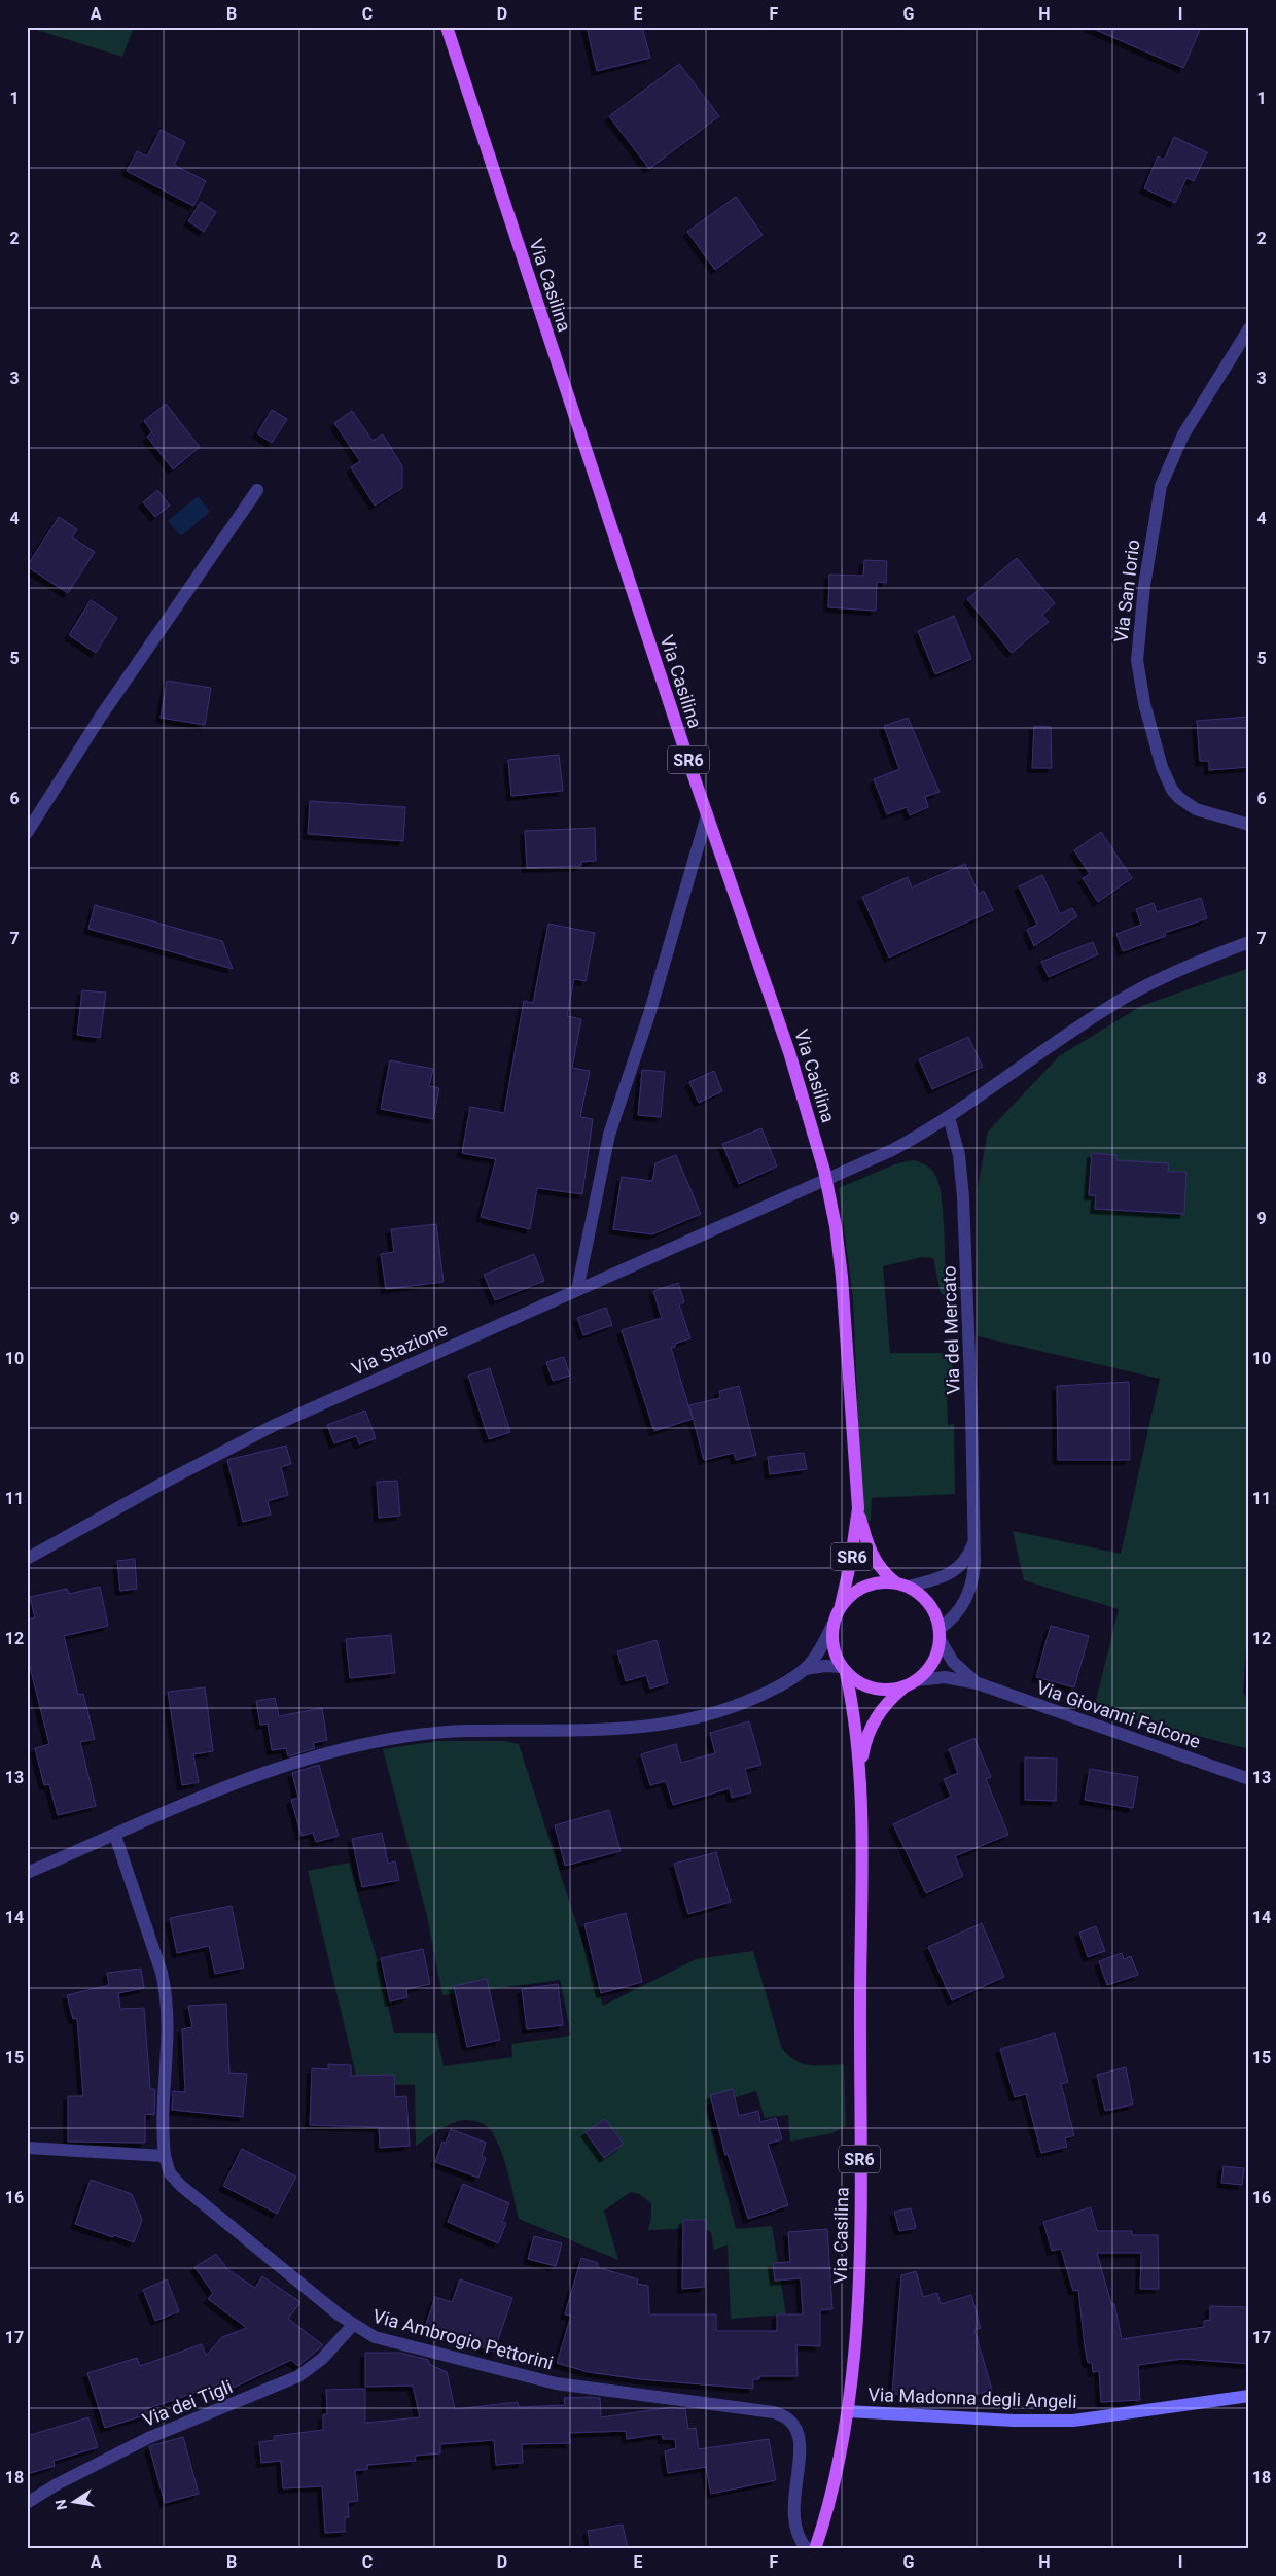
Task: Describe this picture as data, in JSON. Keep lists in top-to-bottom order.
{
  "streets": {
    "main road": ["Via Casilina", "SR6"],
    "street": [
      "Via San Iorio",
      "Via del Mercato",
      "Via Stazione",
      "Via Giovanni Falcone",
      "Via Ambrogio Pettorini",
      "Via Madonna degli Angeli",
      "Via dei Tigli"
    ]
  },
  "crossings": [
    ["Via Casilina", "Via del Mercato"],
    ["Via Casilina", "Via Giovanni Falcone"],
    ["Via Casilina", "Via Madonna degli Angeli"],
    ["Via del Mercato", "Via Stazione"],
    ["Via del Mercato", "Via Giovanni Falcone"],
    ["Via Ambrogio Pettorini", "Via dei Tigli"]
  ],
  "north": "left",
  "grid": {
    "columns": [
      "A",
      "B",
      "C",
      "D",
      "E",
      "F",
      "G",
      "H",
      "I"
    ],
    "rows": [
      "1",
      "2",
      "3",
      "4",
      "5",
      "6",
      "7",
      "8",
      "9",
      "10",
      "11",
      "12",
      "13",
      "14",
      "15",
      "16",
      "17",
      "18"
    ]
  }
}
